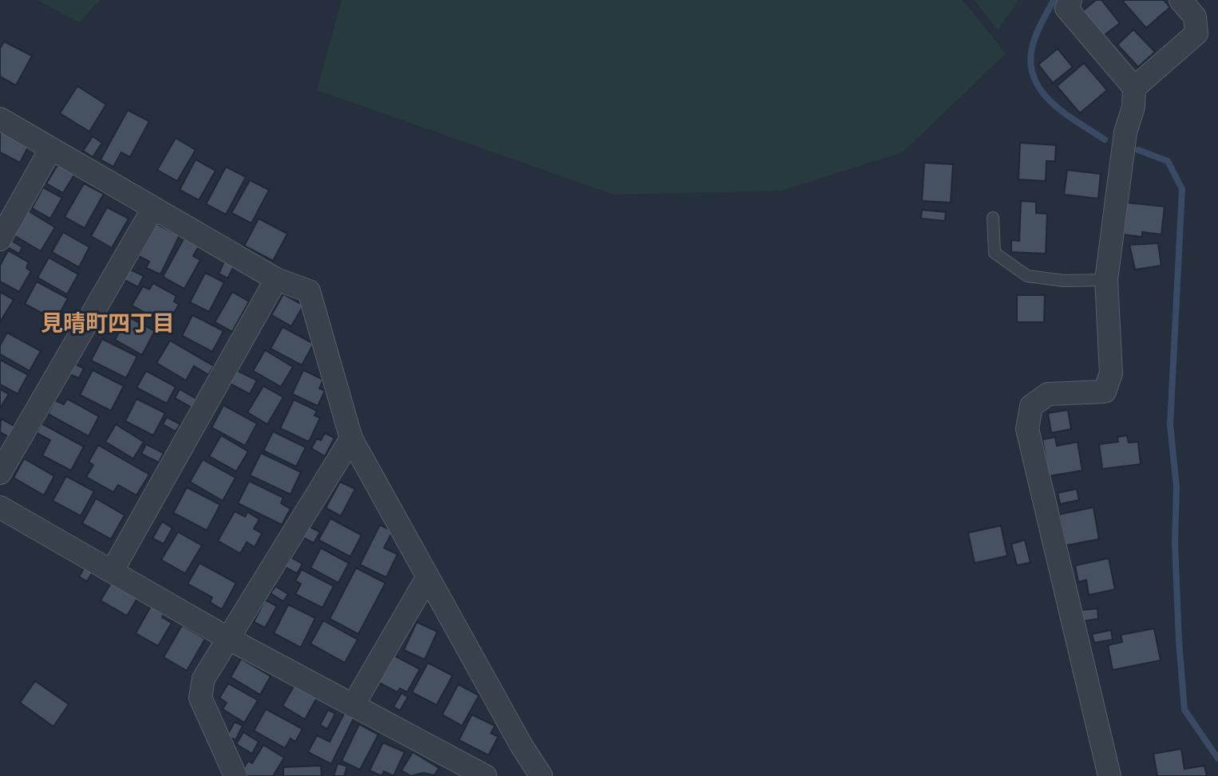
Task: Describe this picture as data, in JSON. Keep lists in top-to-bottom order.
{
  "districts": ["見晴町四丁目"]
}
